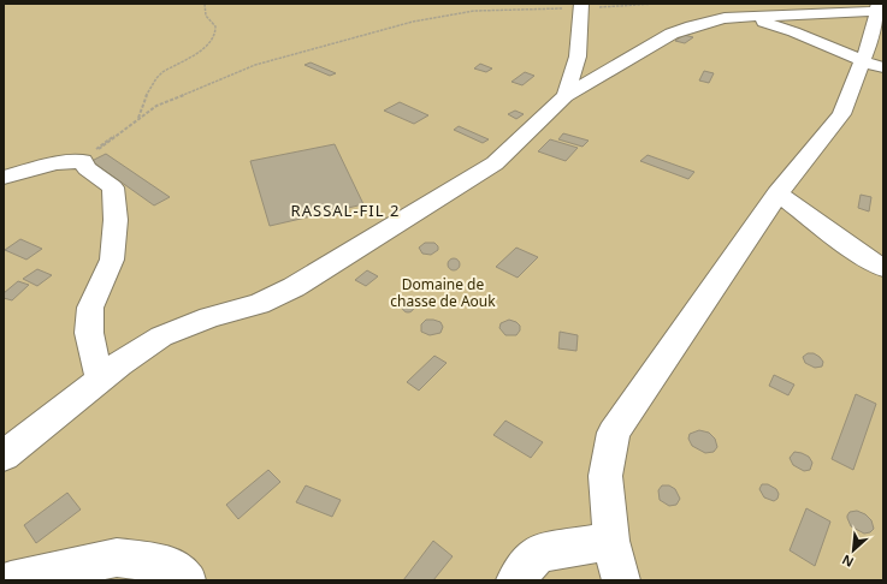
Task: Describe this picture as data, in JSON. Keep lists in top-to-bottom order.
{
  "districts": ["RASSAL-FIL 2"],
  "parks": ["Domaine de chasse de Aouk"],
  "north": "bottom left"
}
